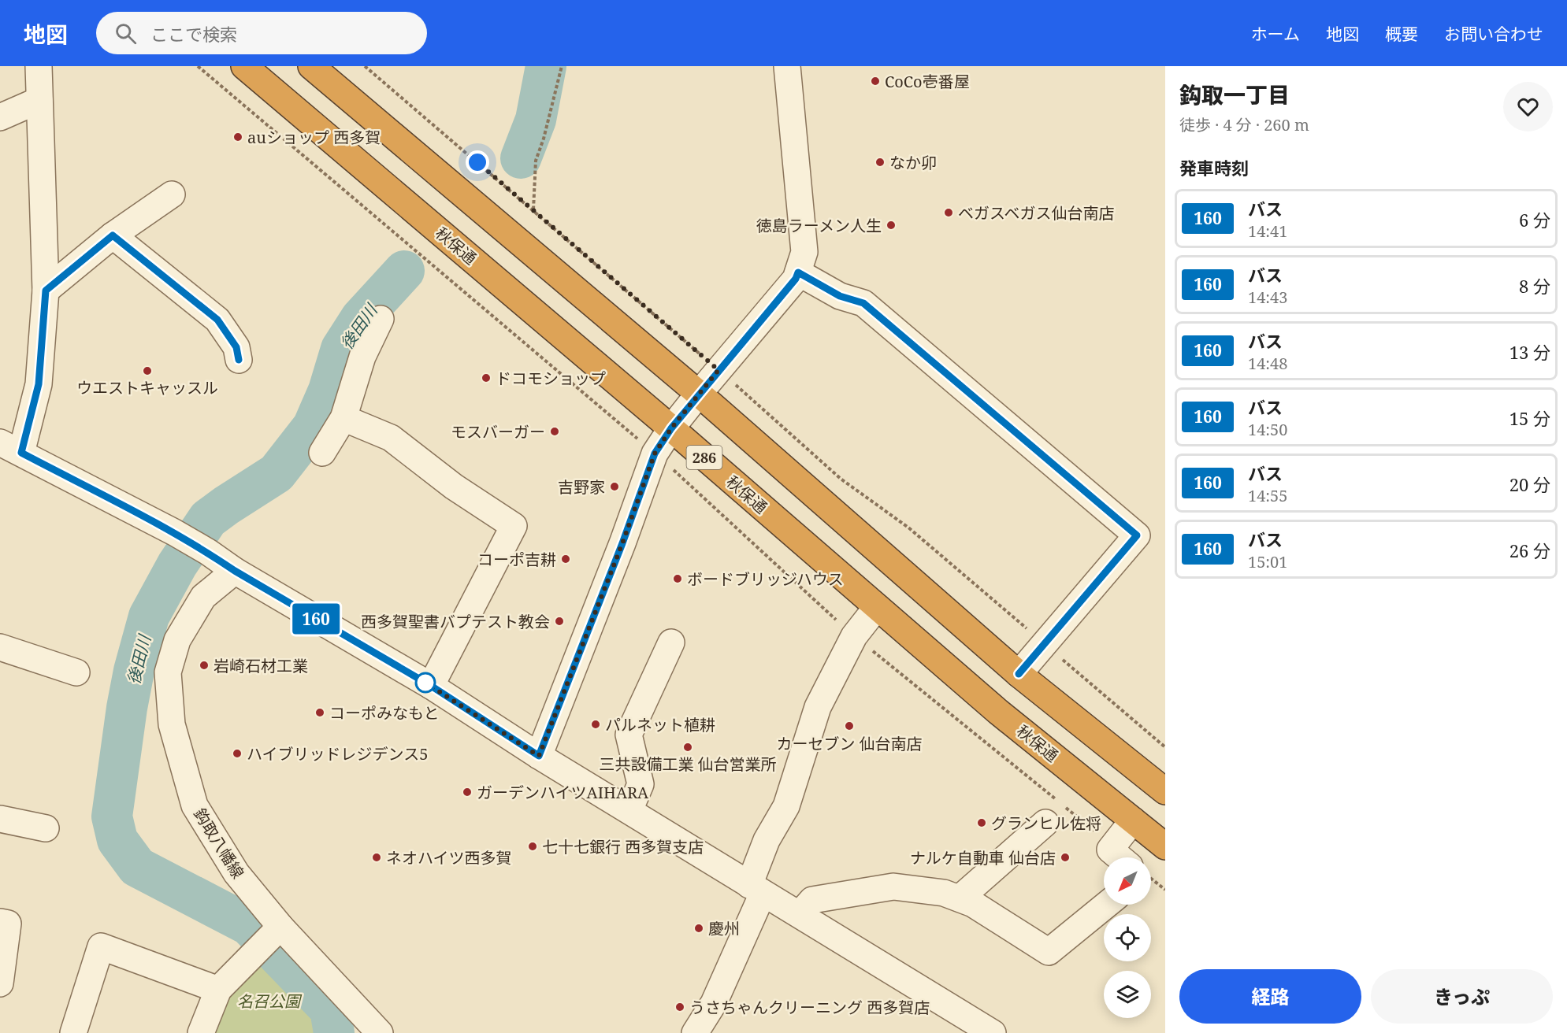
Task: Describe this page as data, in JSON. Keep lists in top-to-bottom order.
{
  "streets": {
    "highway": ["秋保通", "286"],
    "street": ["鈎取八幡線"]
  },
  "water": ["後田川"],
  "parks": ["名召公園"],
  "places": [
    "CoCo壱番屋",
    "auショップ 西多賀",
    "なか卯",
    "ベガスベガス仙台南店",
    "徳島ラーメン人生",
    "ウエストキャッスル",
    "ドコモショップ",
    "モスバーガー",
    "吉野家",
    "コーポ吉耕",
    "ボードブリッジハウス",
    "西多賀聖書バプテスト教会",
    "岩崎石材工業",
    "コーポみなもと",
    "パルネット植耕",
    "カーセブン 仙台南店",
    "三共設備工業 仙台営業所",
    "ハイブリッドレジデンス5",
    "ガーデンハイツAIHARA",
    "グランヒル佐将",
    "七十七銀行 西多賀支店",
    "ネオハイツ西多賀",
    "ナルケ自動車 仙台店",
    "慶州",
    "うさちゃんクリーニング 西多賀店"
  ],
  "lines": ["bus line 160"],
  "north": "bottom left",
  "page": {
    "header": "地図",
    "search": "ここで検索",
    "nav": [
      "ホーム",
      "地図",
      "概要",
      "お問い合わせ"
    ],
    "on_map": "160",
    "heading": [
      ["鈎取一丁目", "徒歩 · 4 分 · 260 m"],
      "発車時刻"
    ],
    "list": [
      {
        "mark": "160",
        "name": "バス",
        "note": "14:41",
        "value": "6 分"
      },
      {
        "mark": "160",
        "name": "バス",
        "note": "14:43",
        "value": "8 分"
      },
      {
        "mark": "160",
        "name": "バス",
        "note": "14:48",
        "value": "13 分"
      },
      {
        "mark": "160",
        "name": "バス",
        "note": "14:50",
        "value": "15 分"
      },
      {
        "mark": "160",
        "name": "バス",
        "note": "14:55",
        "value": "20 分"
      },
      {
        "mark": "160",
        "name": "バス",
        "note": "15:01",
        "value": "26 分"
      }
    ],
    "buttons": ["経路", "きっぷ"]
  }
}
